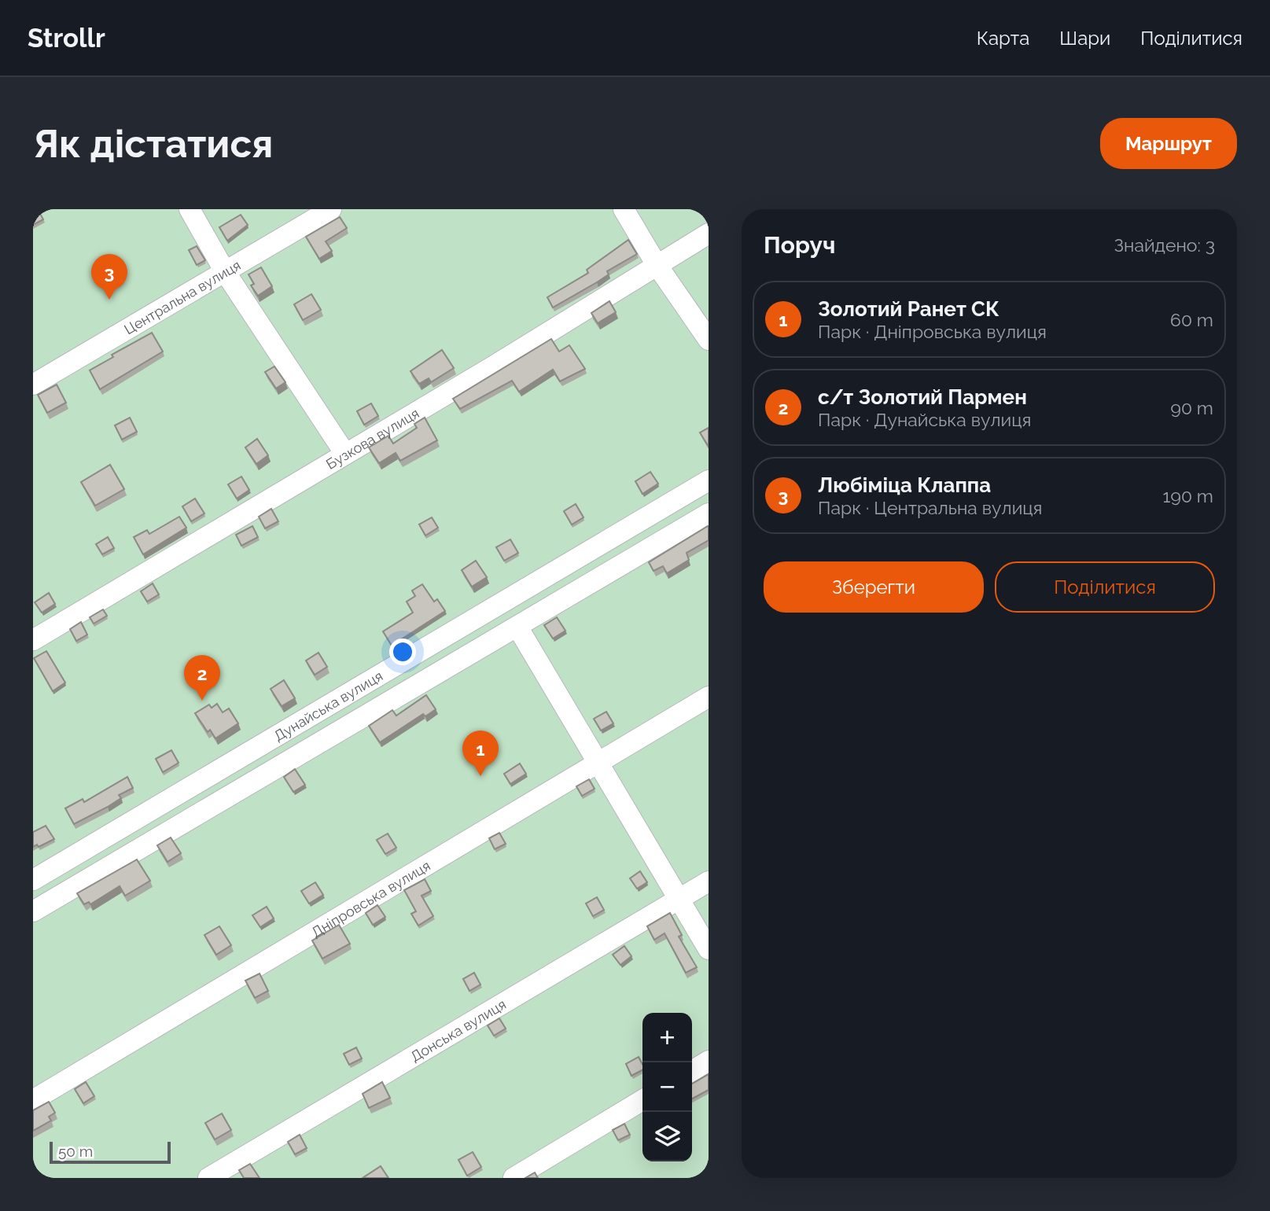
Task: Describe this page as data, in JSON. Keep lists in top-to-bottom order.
{
  "streets": {
    "street": [
      "Центральна вулиця",
      "Бузкова вулиця",
      "Дунайська вулиця",
      "Дніпровська вулиця",
      "Донська вулиця"
    ]
  },
  "scale_bar": "50 m",
  "page": {
    "header": "Strollr",
    "nav": ["Карта", "Шари", "Поділитися"],
    "buttons": [
      "Маршрут",
      ["Зберегти", "Поділитися"]
    ],
    "title": "Як дістатися",
    "heading": ["Поруч", "Знайдено: 3"],
    "pins": ["3", "2", "1"],
    "list": [
      {
        "mark": "1",
        "name": "Золотий Ранет СК",
        "note": "Парк · Дніпровська вулиця",
        "value": "60 m"
      },
      {
        "mark": "2",
        "name": "с/т Золотий Пармен",
        "note": "Парк · Дунайська вулиця",
        "value": "90 m"
      },
      {
        "mark": "3",
        "name": "Любіміца Клаппа",
        "note": "Парк · Центральна вулиця",
        "value": "190 m"
      }
    ],
    "map_buttons": ["+", "−"],
    "scale": "50 m"
  }
}
